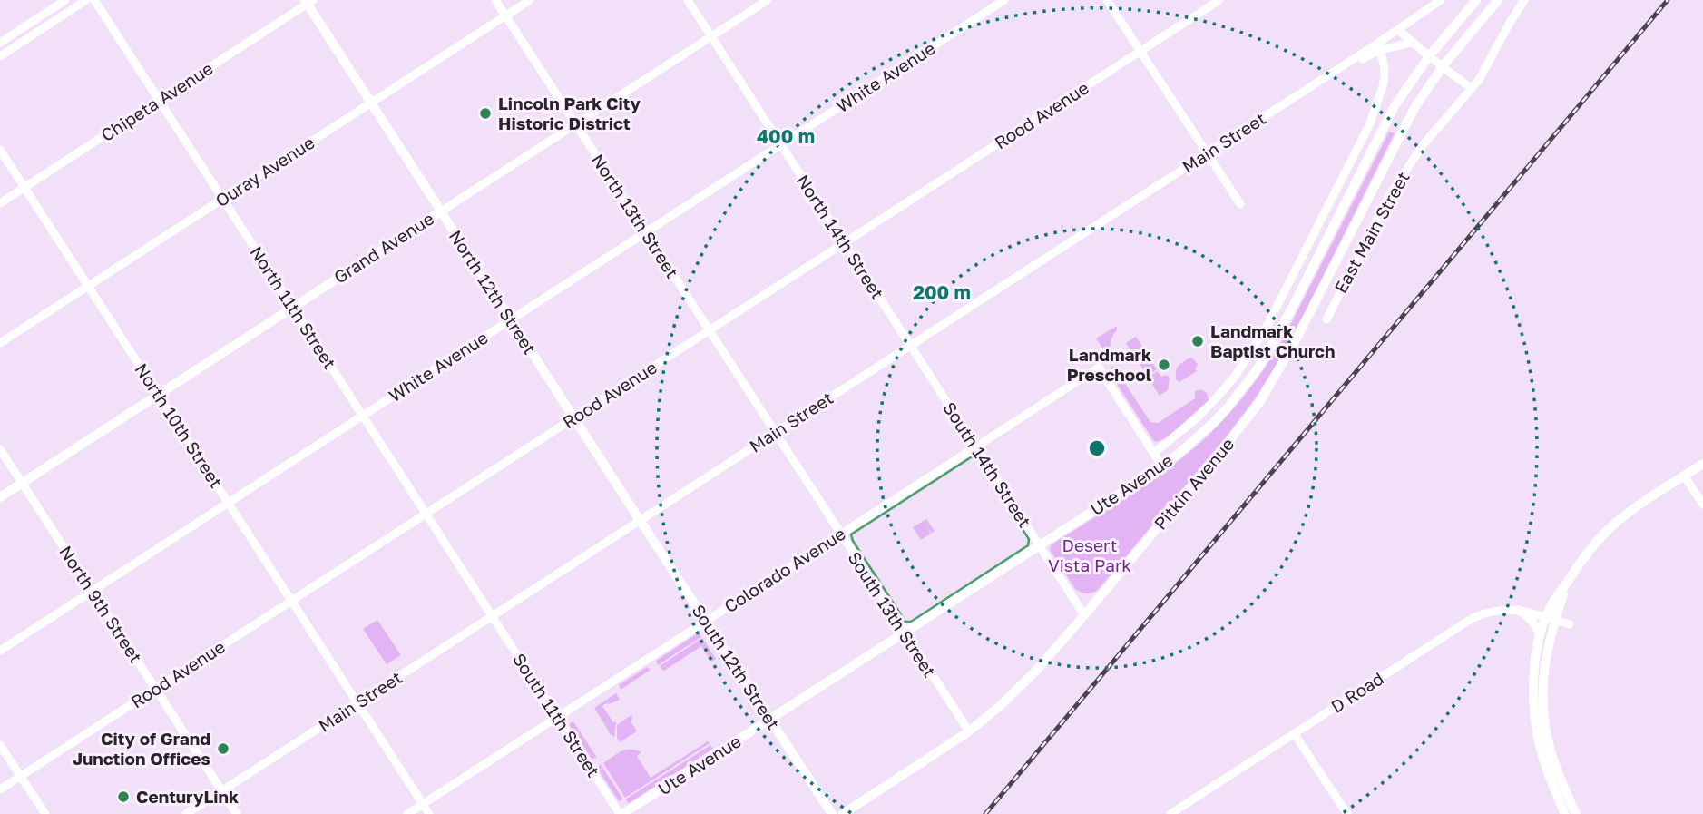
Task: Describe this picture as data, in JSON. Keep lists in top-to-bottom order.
{
  "streets": {
    "main road": [
      "Grand Avenue",
      "North 12th Street",
      "Pitkin Avenue",
      "Ute Avenue",
      "South 12th Street"
    ],
    "street": [
      "White Avenue",
      "Chipeta Avenue",
      "Rood Avenue",
      "Main Street",
      "Ouray Avenue",
      "North 13th Street",
      "East Main Street",
      "North 14th Street",
      "North 11th Street",
      "North 10th Street",
      "South 14th Street",
      "Colorado Avenue",
      "North 9th Street",
      "South 13th Street",
      "D Road",
      "South 11th Street"
    ]
  },
  "crossings": [
    ["White Avenue", "North 13th Street"],
    ["White Avenue", "North 14th Street"],
    ["White Avenue", "North 12th Street"],
    ["White Avenue", "North 11th Street"],
    ["White Avenue", "North 10th Street"],
    ["White Avenue", "North 9th Street"],
    ["Chipeta Avenue", "North 12th Street"],
    ["Chipeta Avenue", "North 11th Street"],
    ["Chipeta Avenue", "North 10th Street"],
    ["Rood Avenue", "North 13th Street"],
    ["Rood Avenue", "North 14th Street"],
    ["Rood Avenue", "North 12th Street"],
    ["Rood Avenue", "North 11th Street"],
    ["Rood Avenue", "North 10th Street"],
    ["Rood Avenue", "North 9th Street"],
    ["Main Street", "North 13th Street"],
    ["Main Street", "North 14th Street"],
    ["Main Street", "North 12th Street"],
    ["Main Street", "North 11th Street"],
    ["Main Street", "North 10th Street"],
    ["Main Street", "South 14th Street"],
    ["Main Street", "North 9th Street"],
    ["Main Street", "South 13th Street"],
    ["Main Street", "South 12th Street"],
    ["Main Street", "South 11th Street"],
    ["Ouray Avenue", "North 13th Street"],
    ["Ouray Avenue", "North 12th Street"],
    ["Ouray Avenue", "North 11th Street"],
    ["Ouray Avenue", "North 10th Street"],
    ["North 13th Street", "Grand Avenue"],
    ["North 13th Street", "South 13th Street"],
    ["North 14th Street", "Grand Avenue"],
    ["North 14th Street", "South 14th Street"],
    ["Grand Avenue", "North 12th Street"],
    ["Grand Avenue", "North 11th Street"],
    ["Grand Avenue", "North 10th Street"],
    ["Grand Avenue", "North 9th Street"],
    ["North 12th Street", "South 12th Street"],
    ["North 11th Street", "South 11th Street"],
    ["North 10th Street", "Colorado Avenue"],
    ["South 14th Street", "Pitkin Avenue"],
    ["South 14th Street", "Ute Avenue"],
    ["South 14th Street", "Colorado Avenue"],
    ["Pitkin Avenue", "South 13th Street"],
    ["Ute Avenue", "South 13th Street"],
    ["Ute Avenue", "South 12th Street"],
    ["Ute Avenue", "South 11th Street"],
    ["Colorado Avenue", "South 13th Street"],
    ["Colorado Avenue", "South 12th Street"],
    ["Colorado Avenue", "South 11th Street"]
  ],
  "parks": ["Desert Vista Park"],
  "places": [
    "Lincoln Park City Historic District",
    "Landmark Baptist Church",
    "Landmark Preschool",
    "City of Grand Junction Offices",
    "CenturyLink"
  ],
  "rings": ["400 m", "200 m"]
}
